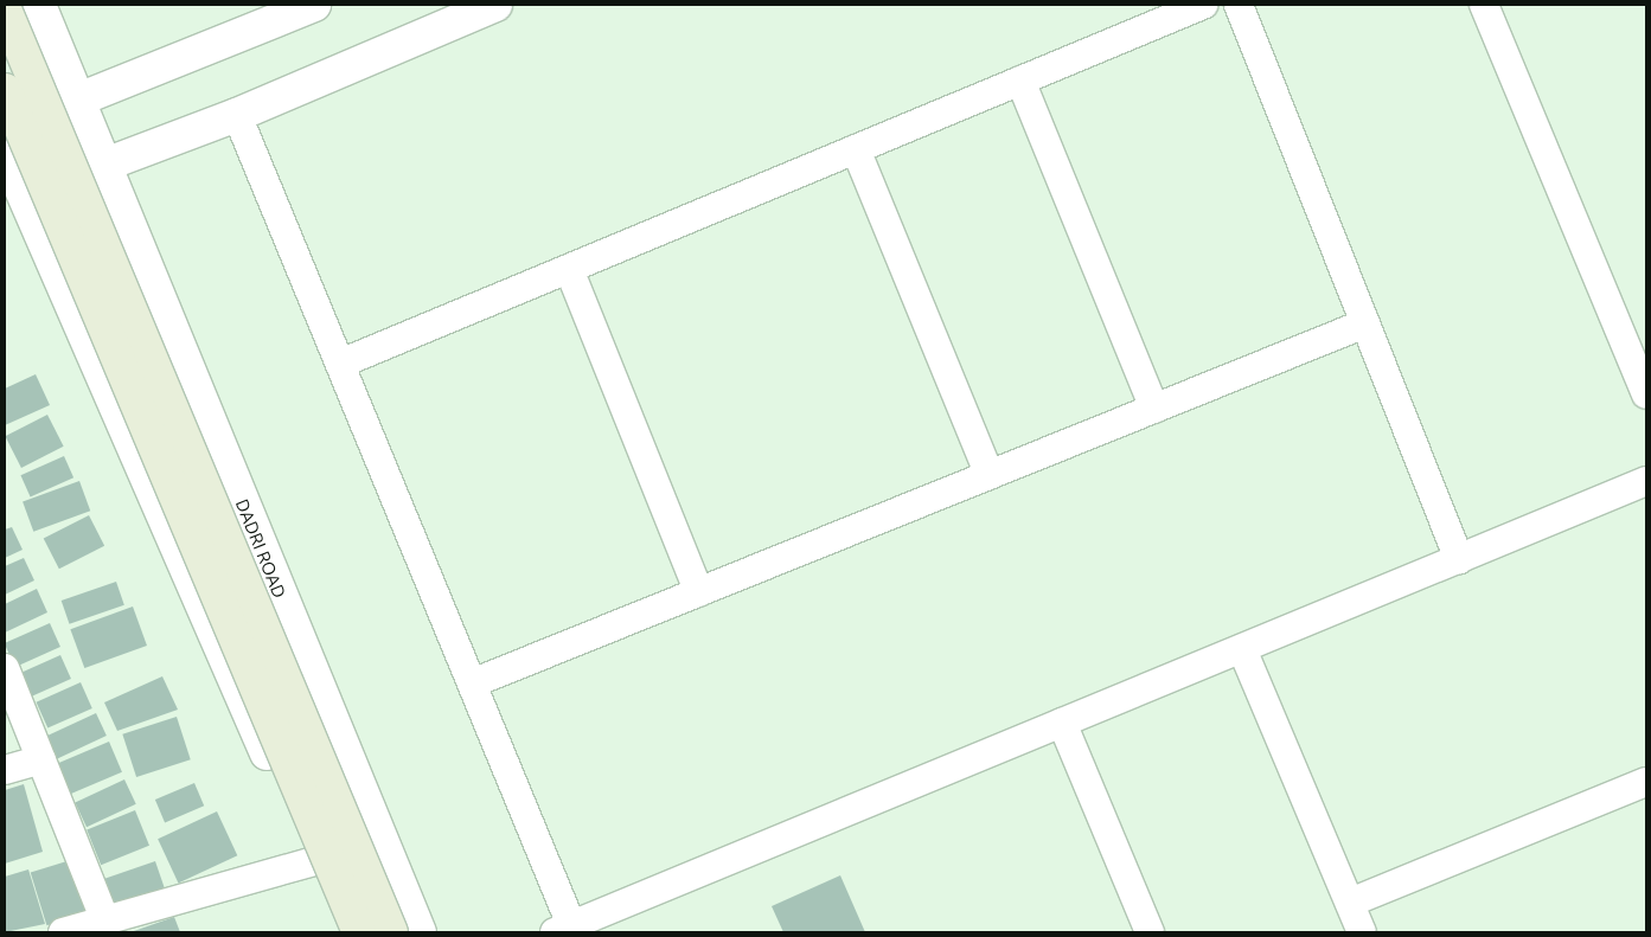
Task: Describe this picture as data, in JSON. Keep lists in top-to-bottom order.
{
  "streets": {
    "street": ["DADRI ROAD"]
  }
}
